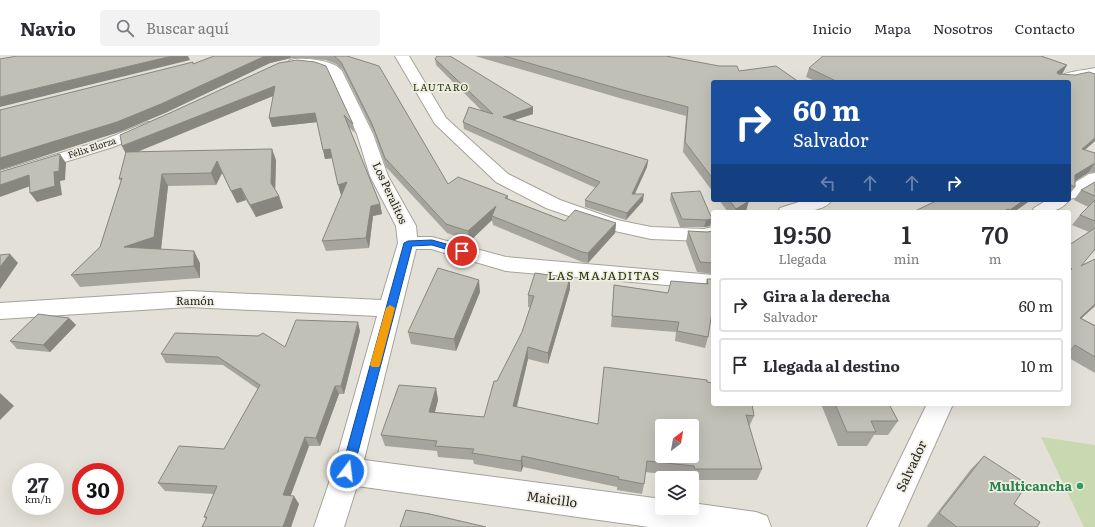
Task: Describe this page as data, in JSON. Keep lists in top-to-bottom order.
{
  "streets": {
    "street": [
      "Félix Elorza",
      "Los Peralitos",
      "Ramón",
      "Salvador",
      "Maicillo"
    ]
  },
  "crossings": [
    ["Los Peralitos", "Ramón"],
    ["Los Peralitos", "Maicillo"]
  ],
  "districts": ["LAUTARO", "LAS MAJADITAS"],
  "places": ["Multicancha"],
  "north": "top right",
  "page": {
    "header": "Navio",
    "search": "Buscar aquí",
    "nav": [
      "Inicio",
      "Mapa",
      "Nosotros",
      "Contacto"
    ],
    "turn": ["60 m", "Salvador"],
    "eta": [
      "19:50",
      "Llegada",
      "1",
      "min",
      "70",
      "m"
    ],
    "list": [
      {
        "name": "Gira a la derecha",
        "note": "Salvador",
        "value": "60 m"
      },
      {
        "name": "Llegada al destino",
        "value": "10 m"
      }
    ],
    "speed": "27 km/h",
    "limit": "30"
  }
}
